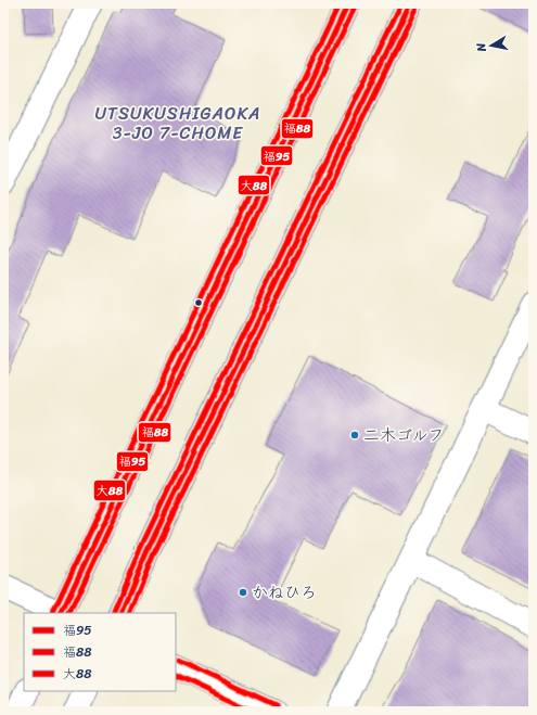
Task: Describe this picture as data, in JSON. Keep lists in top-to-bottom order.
{
  "districts": ["UTSUKUSHIGAOKA 3-JO 7-CHOME"],
  "places": ["二木ゴルフ", "かねひろ"],
  "lines": ["transit line 福95", "transit line 大88", "transit line 福88"],
  "legend": ["福95", "福88", "大88"],
  "north": "left"
}
